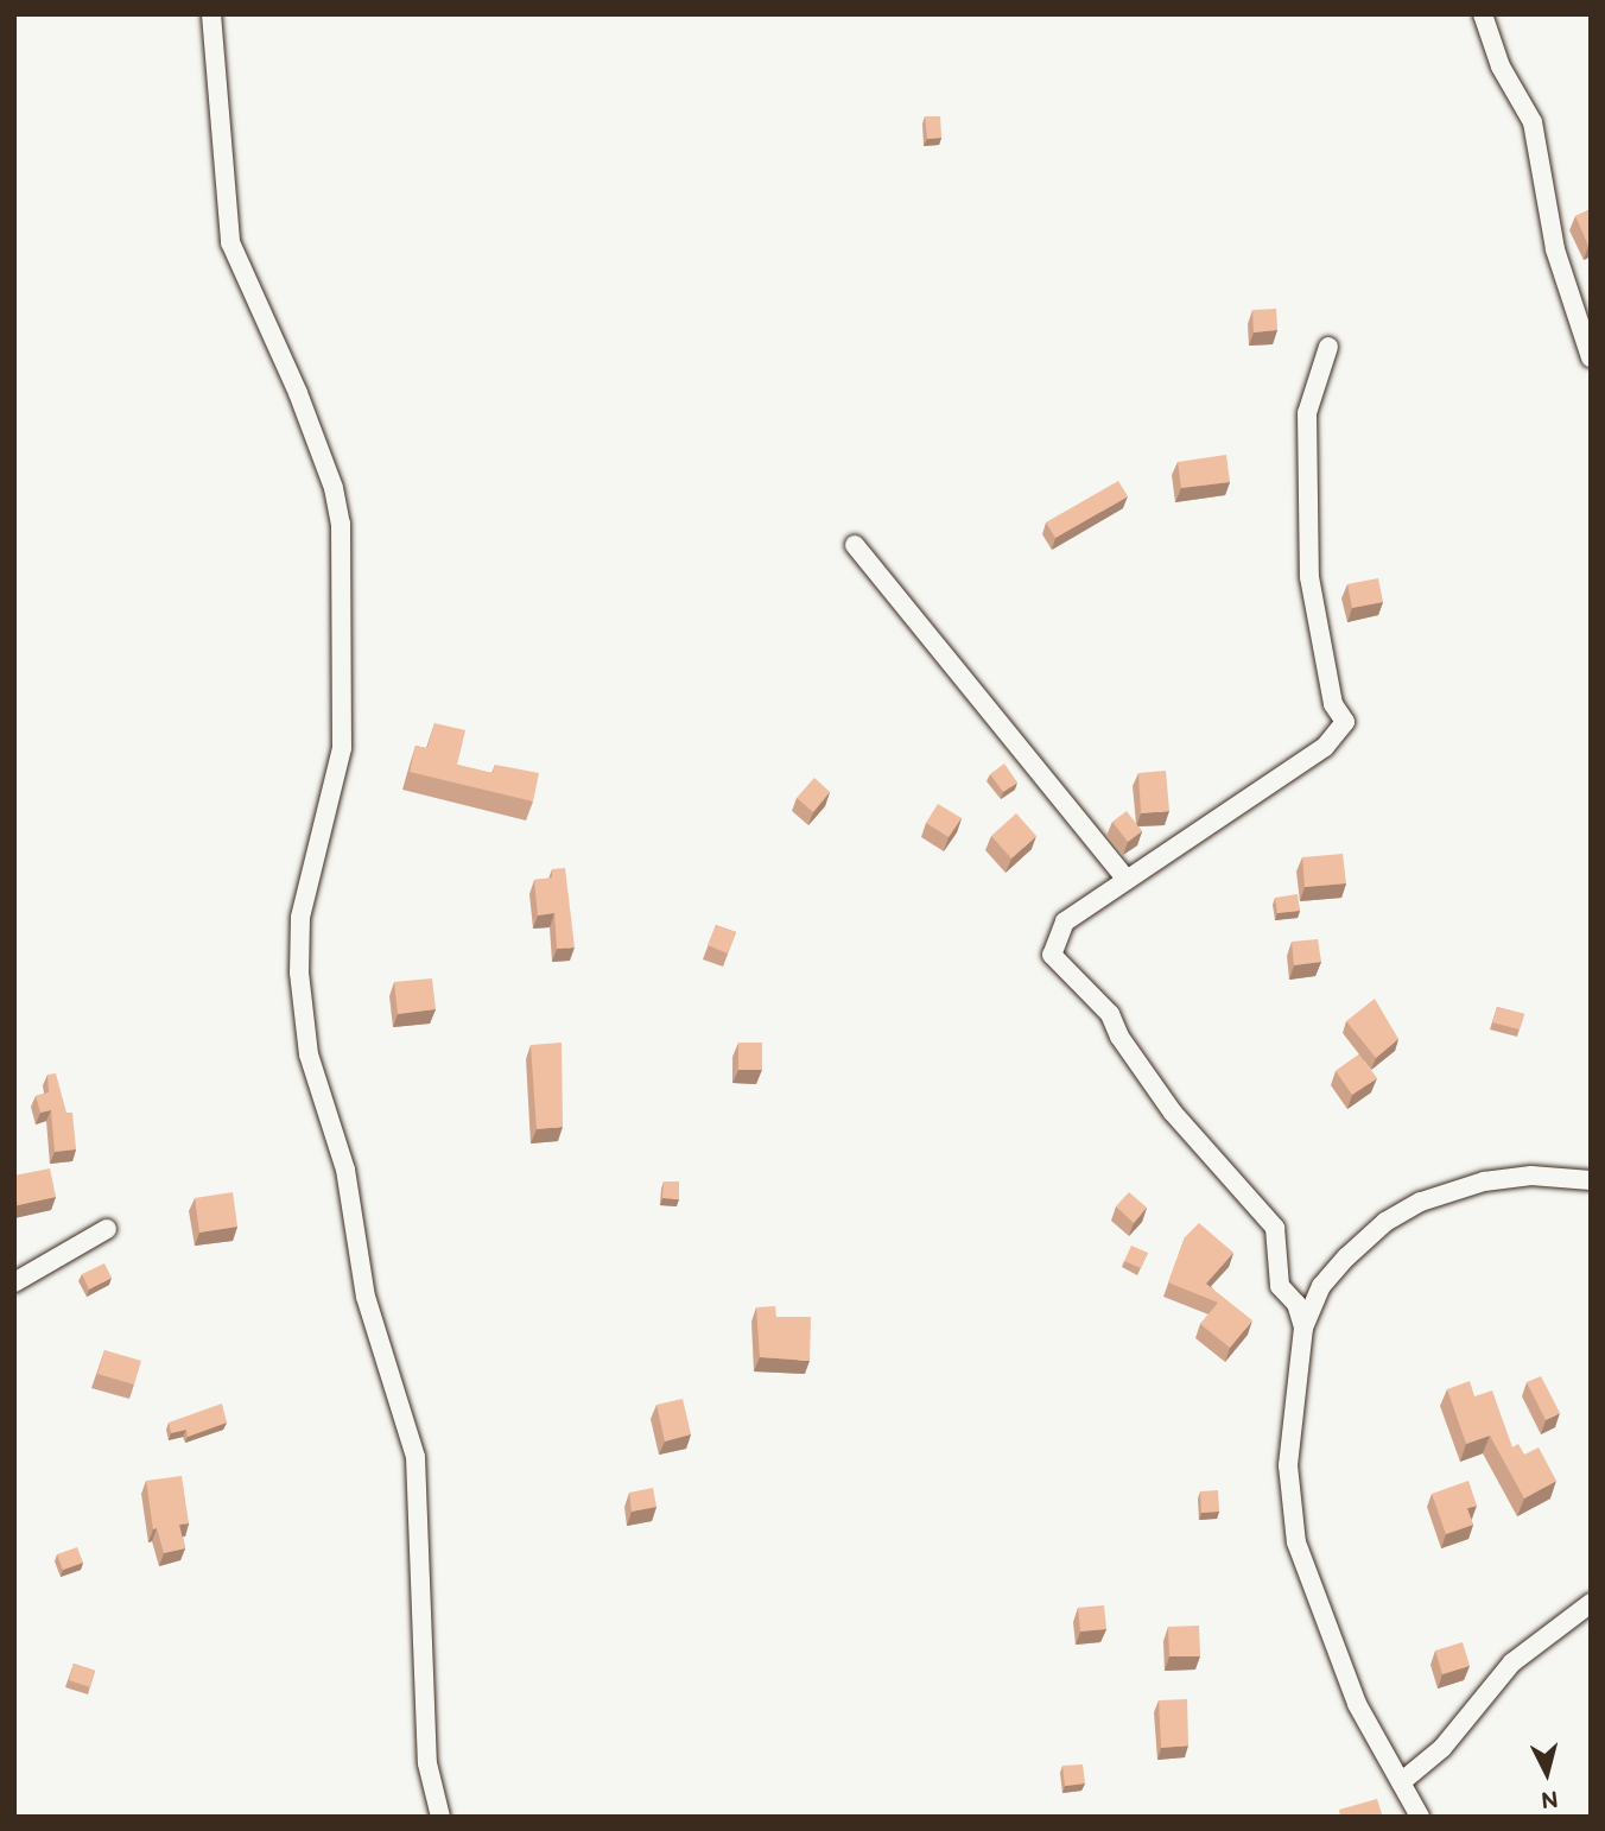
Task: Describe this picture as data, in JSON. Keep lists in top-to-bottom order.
{
  "north": "bottom"
}
